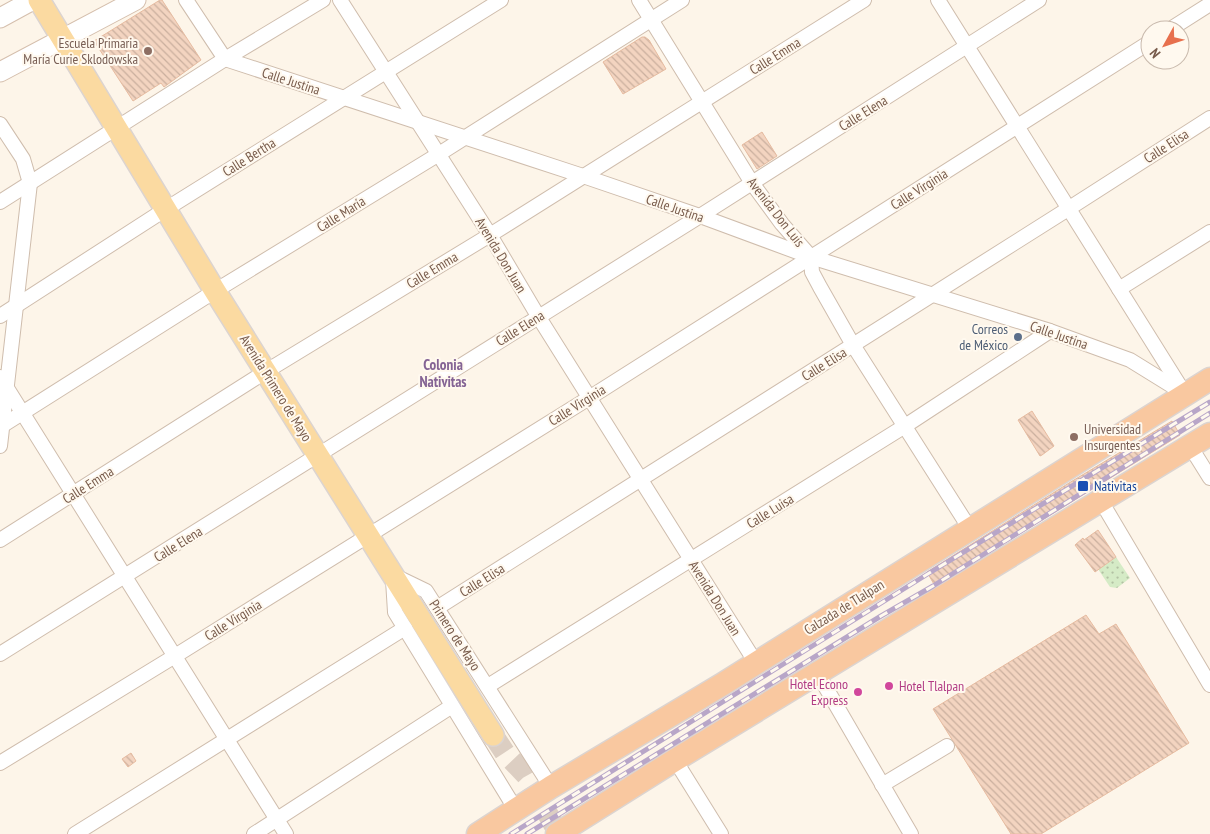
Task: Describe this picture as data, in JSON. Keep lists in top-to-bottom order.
{
  "streets": {
    "highway": ["Calzada de Tlalpan"],
    "main road": ["Avenida Primero de Mayo"],
    "street": [
      "Calle Emma",
      "Calle Justina",
      "Calle Elena",
      "Calle Elisa",
      "Calle Bertha",
      "Calle Virginia",
      "Avenida Don Luis",
      "Calle María",
      "Avenida Don Juan",
      "Calle Luisa",
      "Primero de Mayo"
    ]
  },
  "crossings": [
    ["Calle Emma", "Calle Justina"],
    ["Calle Emma", "Avenida Don Luis"],
    ["Calle Emma", "Avenida Don Juan"],
    ["Calle Emma", "Avenida Primero de Mayo"],
    ["Calle Justina", "Calle Elena"],
    ["Calle Justina", "Calle Elisa"],
    ["Calle Justina", "Calle Bertha"],
    ["Calle Justina", "Calle Virginia"],
    ["Calle Justina", "Avenida Don Luis"],
    ["Calle Justina", "Calle María"],
    ["Calle Justina", "Avenida Don Juan"],
    ["Calle Justina", "Calle Luisa"],
    ["Calle Justina", "Calzada de Tlalpan"],
    ["Calle Elena", "Avenida Don Luis"],
    ["Calle Elena", "Avenida Don Juan"],
    ["Calle Elena", "Avenida Primero de Mayo"],
    ["Calle Elisa", "Avenida Don Luis"],
    ["Calle Elisa", "Avenida Don Juan"],
    ["Calle Elisa", "Primero de Mayo"],
    ["Calle Bertha", "Avenida Don Juan"],
    ["Calle Bertha", "Avenida Primero de Mayo"],
    ["Calle Virginia", "Avenida Don Luis"],
    ["Calle Virginia", "Avenida Don Juan"],
    ["Calle Virginia", "Avenida Primero de Mayo"],
    ["Avenida Don Luis", "Calle María"],
    ["Avenida Don Luis", "Calle Luisa"],
    ["Avenida Don Luis", "Calzada de Tlalpan"],
    ["Calle María", "Avenida Don Juan"],
    ["Calle María", "Avenida Primero de Mayo"],
    ["Avenida Don Juan", "Calle Luisa"],
    ["Avenida Don Juan", "Calzada de Tlalpan"],
    ["Avenida Primero de Mayo", "Primero de Mayo"],
    ["Calle Luisa", "Primero de Mayo"],
    ["Calzada de Tlalpan", "Primero de Mayo"]
  ],
  "districts": ["Colonia Nativitas"],
  "places": {
    "other": [
      "Escuela Primaria María Curie Sklodowska",
      "Correos de México",
      "Universidad Insurgentes",
      "Hotel Tlalpan",
      "Hotel Econo Express"
    ],
    "transit": ["Nativitas"]
  },
  "north": "bottom left"
}
